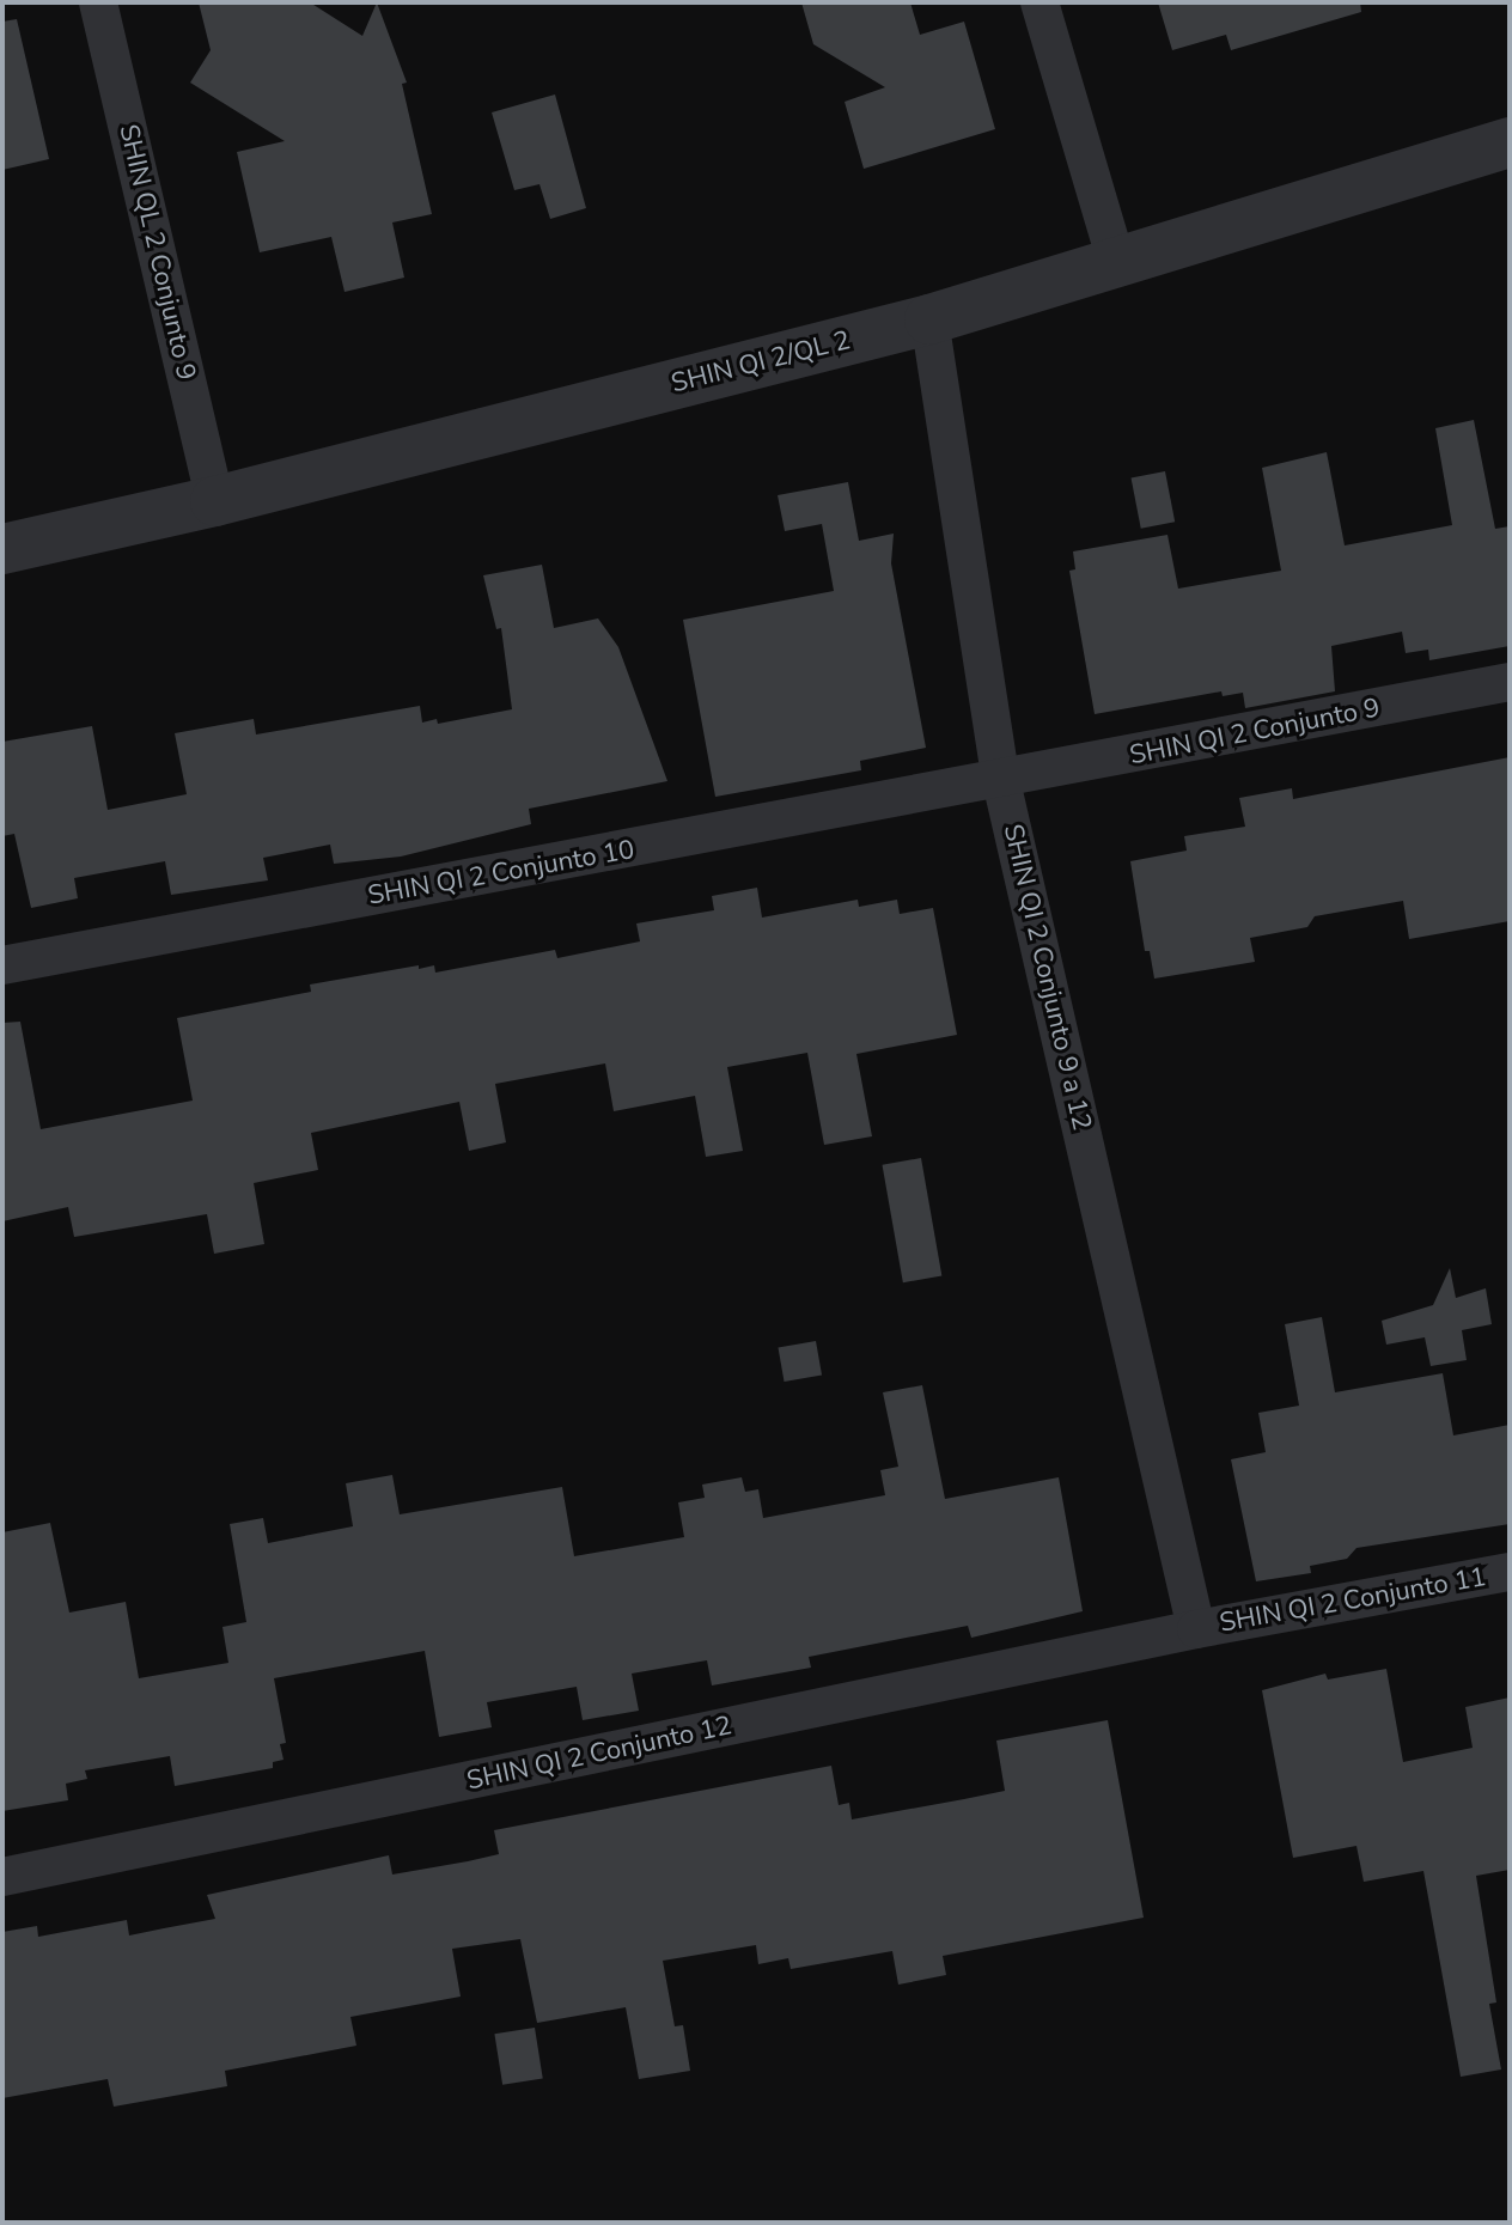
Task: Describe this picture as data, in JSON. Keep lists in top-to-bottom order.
{
  "streets": {
    "street": [
      "SHIN QL 2 Conjunto 9",
      "SHIN QI 2/QL 2",
      "SHIN QI 2 Conjunto 9",
      "SHIN QI 2 Conjunto 10",
      "SHIN QI 2 Conjunto 9 a 12",
      "SHIN QI 2 Conjunto 11",
      "SHIN QI 2 Conjunto 12"
    ]
  },
  "crossings": [
    ["SHIN QL 2 Conjunto 9", "SHIN QI 2/QL 2"],
    ["SHIN QI 2/QL 2", "SHIN QI 2 Conjunto 9 a 12"],
    ["SHIN QI 2 Conjunto 9", "SHIN QI 2 Conjunto 10"],
    ["SHIN QI 2 Conjunto 9", "SHIN QI 2 Conjunto 9 a 12"],
    ["SHIN QI 2 Conjunto 10", "SHIN QI 2 Conjunto 9 a 12"],
    ["SHIN QI 2 Conjunto 9 a 12", "SHIN QI 2 Conjunto 11"],
    ["SHIN QI 2 Conjunto 9 a 12", "SHIN QI 2 Conjunto 12"],
    ["SHIN QI 2 Conjunto 11", "SHIN QI 2 Conjunto 12"]
  ]
}
